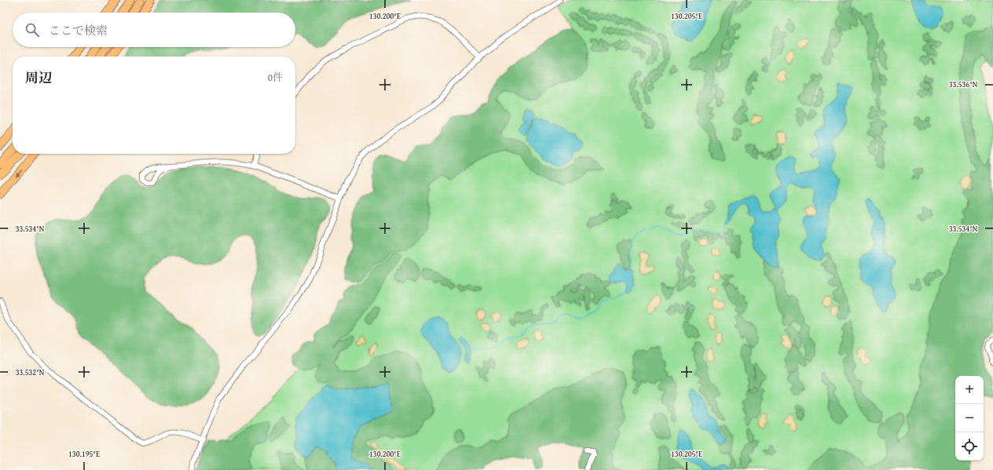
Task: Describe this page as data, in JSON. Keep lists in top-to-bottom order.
{
  "page": {
    "search": "ここで検索",
    "heading": ["周辺", "0件"],
    "map_buttons": ["+", "−"]
  },
  "coordinates": [
    "130.200°E",
    "130.205°E",
    "33.536°N",
    "33.534°N",
    "33.532°N",
    "130.195°E"
  ]
}
